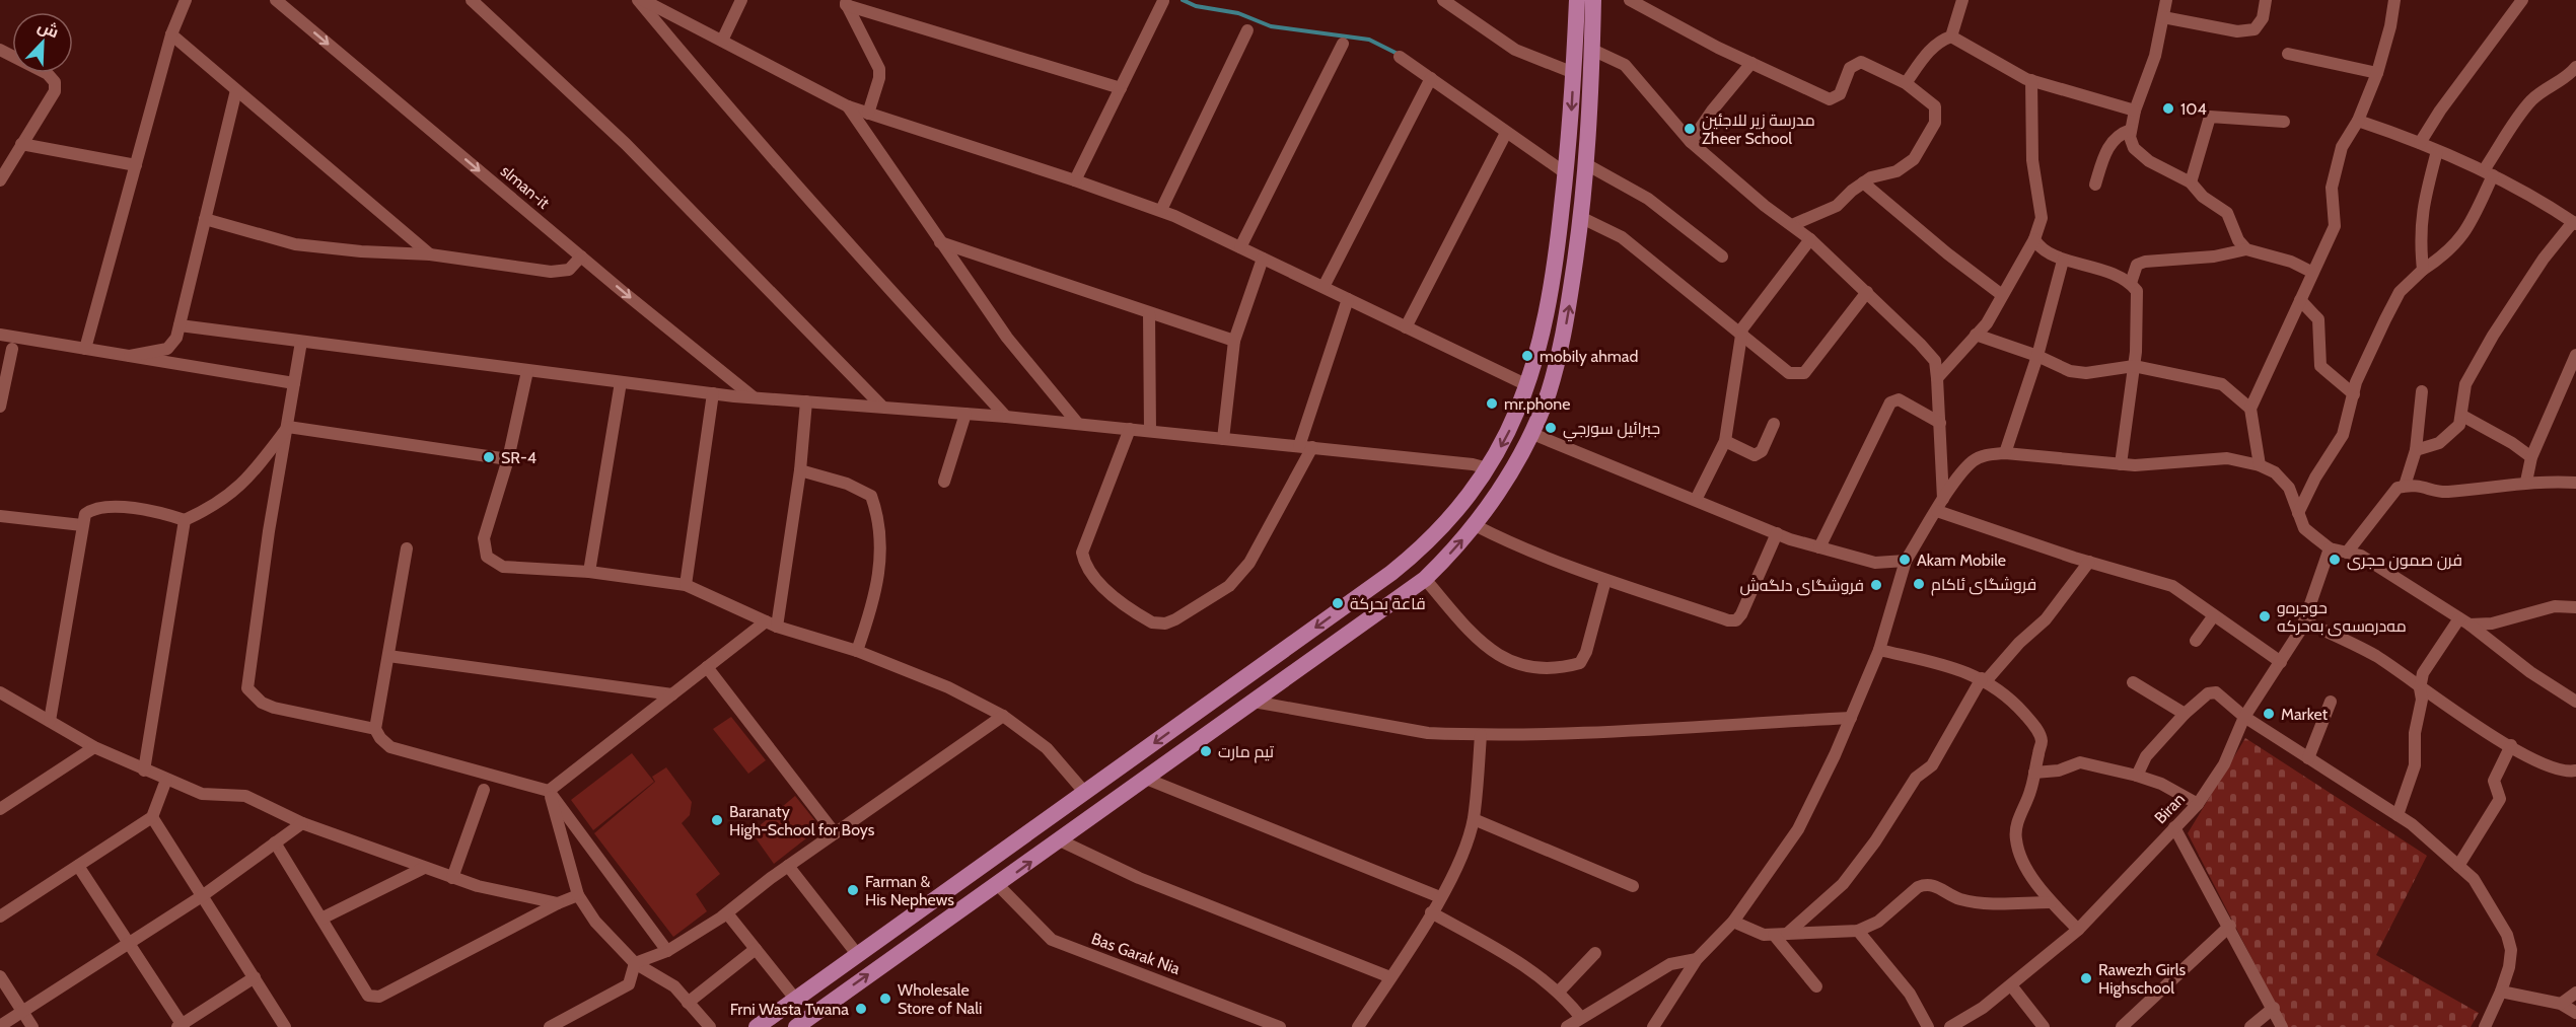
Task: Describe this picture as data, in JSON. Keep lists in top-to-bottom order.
{
  "streets": {
    "street": ["slman-it", "Biran", "Bas Garak Nia"]
  },
  "places": [
    "104",
    "مدرسة زير للاجئين Zheer School",
    "mobily ahmad",
    "mr.phone",
    "جبرائيل سورجي",
    "SR-4",
    "Akam Mobile",
    "فرن صمون حجری",
    "فروشگای ئاکام",
    "فروشگای دلگه‌ش",
    "قاعة بحركة",
    "حوجره‌و مه‌دره‌سه‌ی به‌حرکه",
    "Market",
    "تيم مارت",
    "Baranaty High-School for Boys",
    "Farman & His Nephews",
    "Rawezh Girls Highschool",
    "Wholesale Store of Nali",
    "Frni Wasta Twana"
  ],
  "north": "top right"
}
